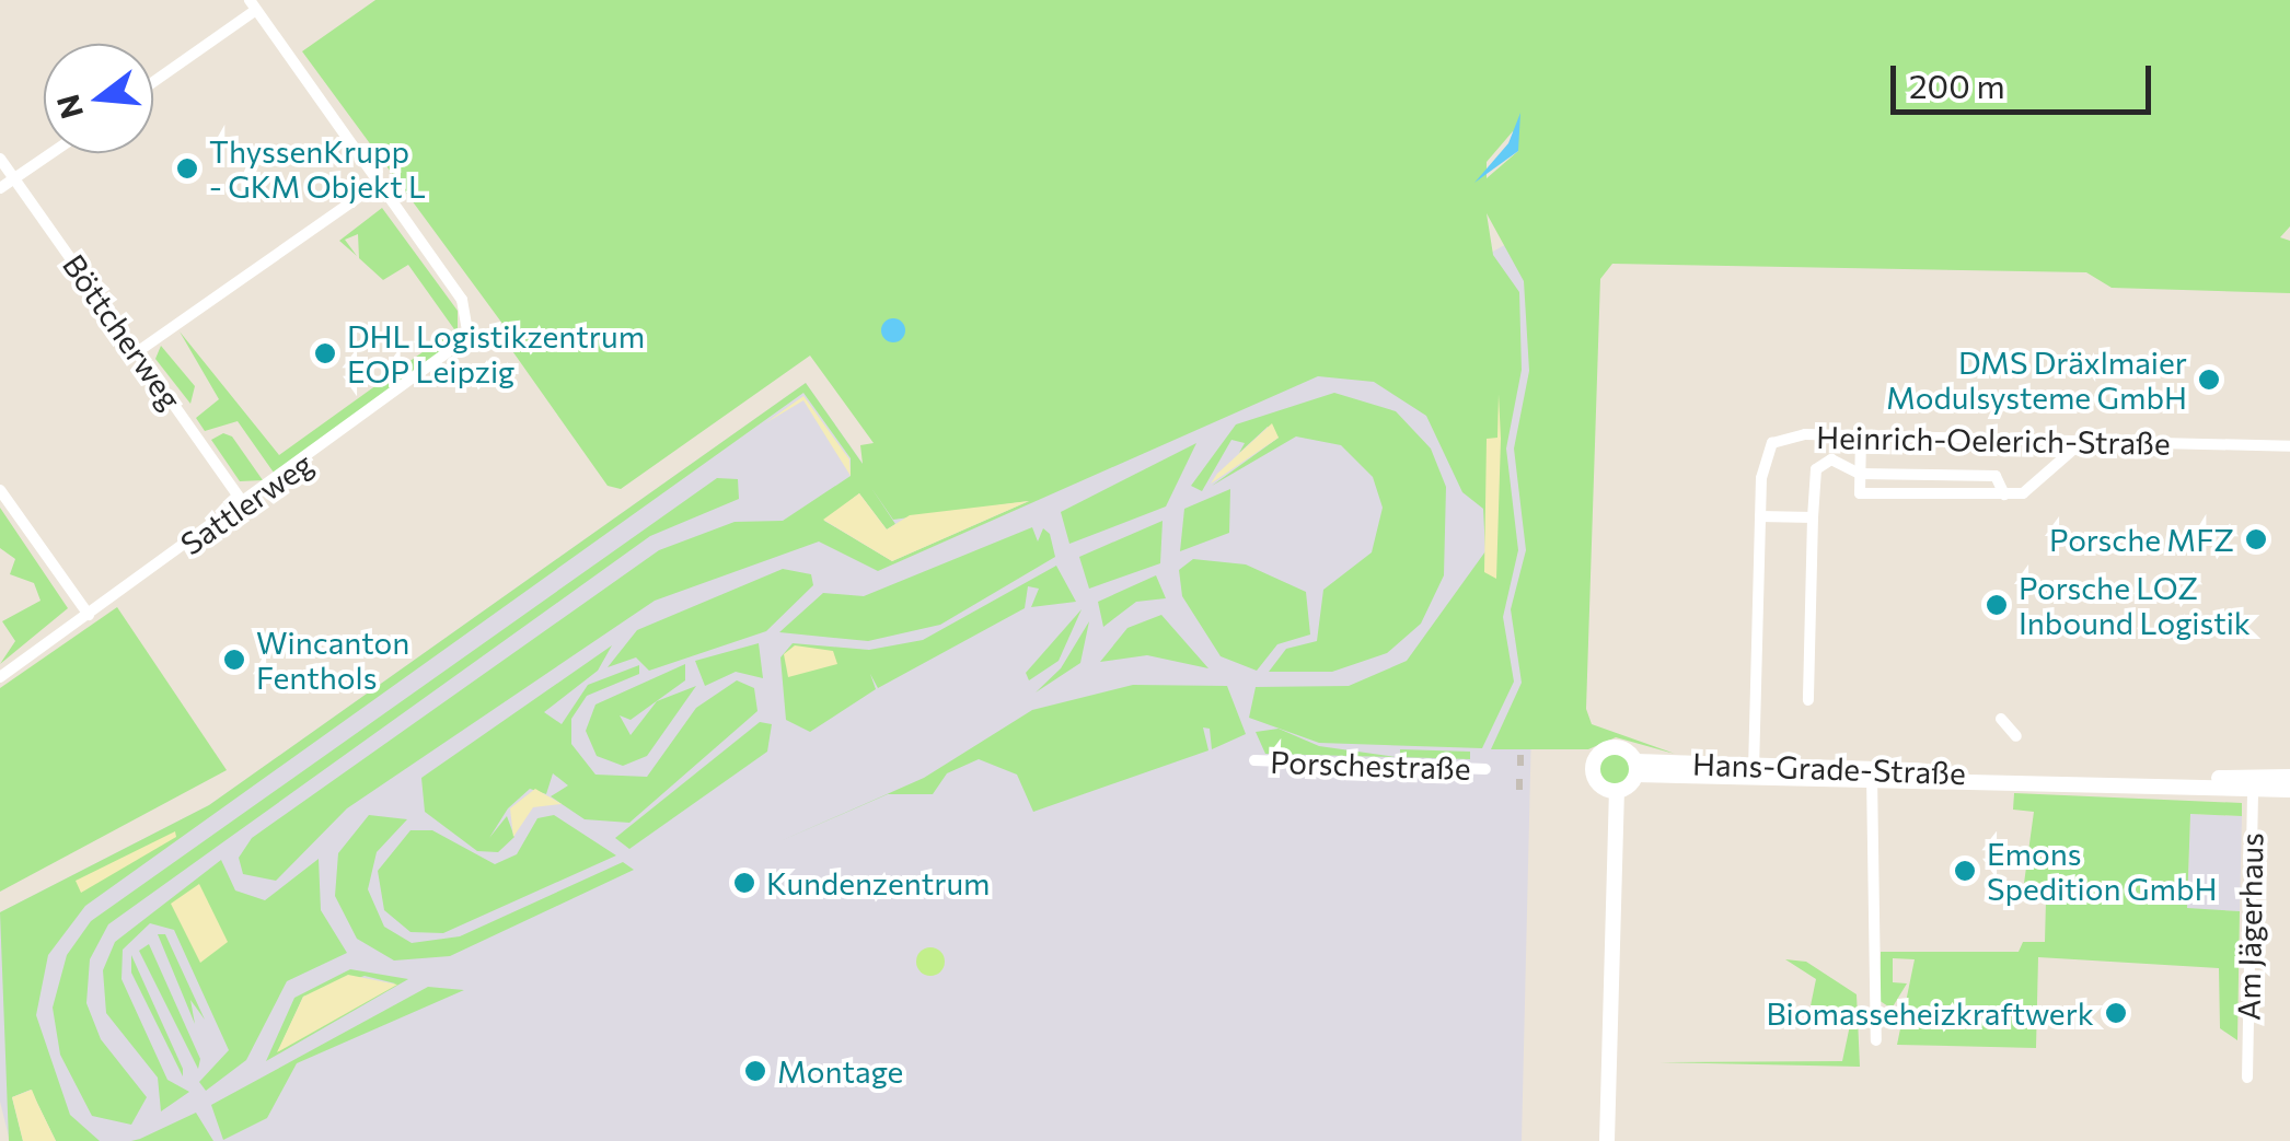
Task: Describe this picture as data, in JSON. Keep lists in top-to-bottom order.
{
  "streets": {
    "street": [
      "Böttcherweg",
      "Heinrich-Oelerich-Straße",
      "Sattlerweg",
      "Porschestraße",
      "Hans-Grade-Straße",
      "Am Jägerhaus"
    ]
  },
  "crossings": [
    ["Böttcherweg", "Sattlerweg"],
    ["Heinrich-Oelerich-Straße", "Hans-Grade-Straße"],
    ["Hans-Grade-Straße", "Am Jägerhaus"]
  ],
  "places": [
    "ThyssenKrupp - GKM Objekt L",
    "DHL Logistikzentrum EOP Leipzig",
    "DMS Dräxlmaier Modulsysteme GmbH",
    "Porsche MFZ",
    "Porsche LOZ Inbound Logistik",
    "Wincanton Fenthols",
    "Emons Spedition GmbH",
    "Kundenzentrum",
    "Biomasseheizkraftwerk",
    "Montage"
  ],
  "scale_bar": "200 m",
  "north": "left"
}
